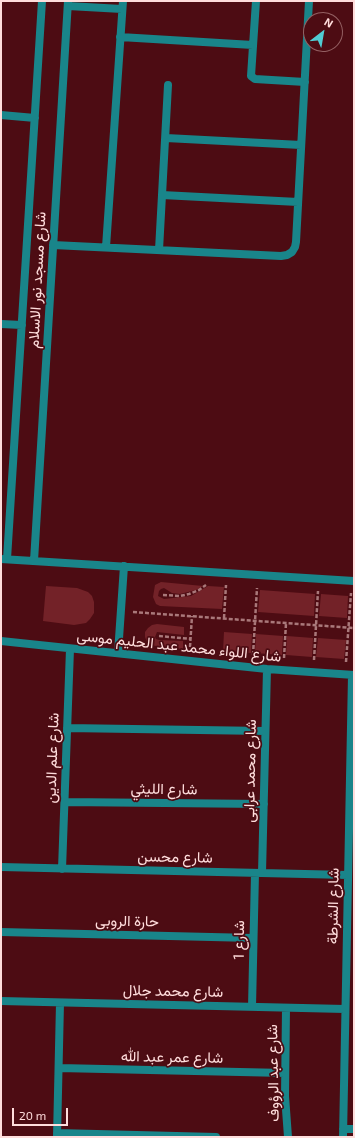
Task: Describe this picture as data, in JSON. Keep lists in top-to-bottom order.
{
  "streets": {
    "street": [
      "شارع مسجد نور الاسلام",
      "شارع اللواء محمد عبد الحليم موسى",
      "شارع علم الدين",
      "شارع محمد عرابى",
      "شارع الليثي",
      "شارع محسن",
      "شارع الشرطة",
      "حارة الروبى",
      "شارع 1",
      "شارع محمد جلال",
      "شارع عمر عبد الله",
      "شارع عبد الرؤوف"
    ]
  },
  "crossings": [
    ["شارع اللواء محمد عبد الحليم موسى", "شارع علم الدين"],
    ["شارع اللواء محمد عبد الحليم موسى", "شارع محمد عرابى"],
    ["شارع اللواء محمد عبد الحليم موسى", "شارع الشرطة"],
    ["شارع علم الدين", "شارع الليثي"],
    ["شارع علم الدين", "شارع محسن"],
    ["شارع محمد عرابى", "شارع الليثي"],
    ["شارع محمد عرابى", "شارع محسن"],
    ["شارع محمد عرابى", "شارع 1"],
    ["شارع محسن", "شارع الشرطة"],
    ["شارع محسن", "شارع 1"],
    ["شارع الشرطة", "شارع محمد جلال"],
    ["حارة الروبى", "شارع 1"],
    ["شارع 1", "شارع محمد جلال"],
    ["شارع محمد جلال", "شارع عبد الرؤوف"],
    ["شارع عمر عبد الله", "شارع عبد الرؤوف"]
  ],
  "scale_bar": "20 m",
  "north": "top right"
}
